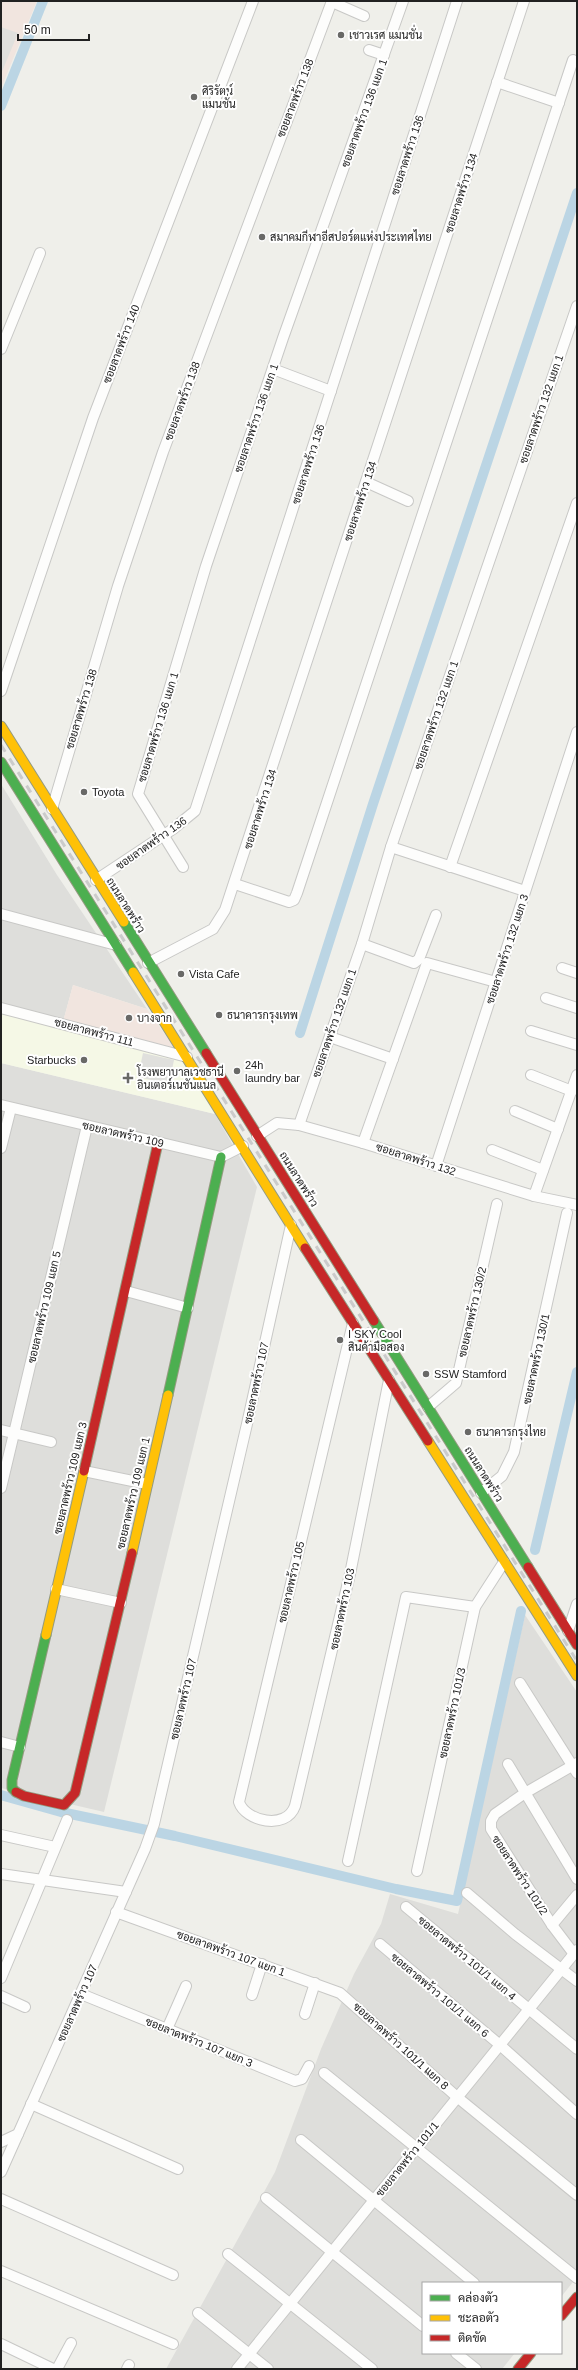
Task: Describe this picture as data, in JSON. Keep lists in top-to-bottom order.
{
  "streets": {
    "main road": ["ถนนลาดพร้าว", "ซอยลาดพร้าว 109 แยก 3", "ซอยลาดพร้าว 109 แยก 1"],
    "street": [
      "ซอยลาดพร้าว 138",
      "ซอยลาดพร้าว 136 แยก 1",
      "ซอยลาดพร้าว 136",
      "ซอยลาดพร้าว 134",
      "ซอยลาดพร้าว 140",
      "ซอยลาดพร้าว 132 แยก 1",
      "ซอยลาดพร้าว 132 แยก 3",
      "ซอยลาดพร้าว 111",
      "ซอยลาดพร้าว 109",
      "ซอยลาดพร้าว 132",
      "ซอยลาดพร้าว 109 แยก 5",
      "ซอยลาดพร้าว 130/2",
      "ซอยลาดพร้าว 130/1",
      "ซอยลาดพร้าว 107",
      "ซอยลาดพร้าว 105",
      "ซอยลาดพร้าว 103",
      "ซอยลาดพร้าว 101/3",
      "ซอยลาดพร้าว 101/2",
      "ซอยลาดพร้าว 107 แยก 1",
      "ซอยลาดพร้าว 101/1 แยก 4",
      "ซอยลาดพร้าว 101/1 แยก 6",
      "ซอยลาดพร้าว 107 แยก 3",
      "ซอยลาดพร้าว 101/1 แยก 8",
      "ซอยลาดพร้าว 101/1"
    ]
  },
  "crossings": [
    ["ซอยลาดพร้าว 138", "ถนนลาดพร้าว"],
    ["ซอยลาดพร้าว 136 แยก 1", "ซอยลาดพร้าว 136"],
    ["ซอยลาดพร้าว 136", "ถนนลาดพร้าว"],
    ["ซอยลาดพร้าว 134", "ถนนลาดพร้าว"],
    ["ซอยลาดพร้าว 132 แยก 1", "ซอยลาดพร้าว 132"],
    ["ถนนลาดพร้าว", "ซอยลาดพร้าว 132"],
    ["ถนนลาดพร้าว", "ซอยลาดพร้าว 130/2"],
    ["ถนนลาดพร้าว", "ซอยลาดพร้าว 130/1"],
    ["ซอยลาดพร้าว 132 แยก 3", "ซอยลาดพร้าว 132"],
    ["ซอยลาดพร้าว 109", "ซอยลาดพร้าว 109 แยก 5"],
    ["ซอยลาดพร้าว 109", "ซอยลาดพร้าว 109 แยก 3"],
    ["ซอยลาดพร้าว 109", "ซอยลาดพร้าว 109 แยก 1"],
    ["ซอยลาดพร้าว 107", "ซอยลาดพร้าว 107 แยก 1"],
    ["ซอยลาดพร้าว 107", "ซอยลาดพร้าว 107 แยก 3"],
    ["ซอยลาดพร้าว 109 แยก 3", "ซอยลาดพร้าว 109 แยก 1"],
    ["ซอยลาดพร้าว 105", "ซอยลาดพร้าว 103"],
    ["ซอยลาดพร้าว 101/2", "ซอยลาดพร้าว 101/1"],
    ["ซอยลาดพร้าว 107 แยก 1", "ซอยลาดพร้าว 101/1 แยก 8"],
    ["ซอยลาดพร้าว 101/1 แยก 4", "ซอยลาดพร้าว 101/1"],
    ["ซอยลาดพร้าว 101/1 แยก 6", "ซอยลาดพร้าว 101/1"],
    ["ซอยลาดพร้าว 101/1 แยก 8", "ซอยลาดพร้าว 101/1"]
  ],
  "places": {
    "other": [
      "เชาวเรศ แมนชั่น",
      "ศิริรัตน์ แมนชั่น",
      "สมาคมกีฬาอีสปอร์ตแห่งประเทศไทย",
      "Toyota",
      "Vista Cafe",
      "ธนาคารกรุงเทพ",
      "บางจาก",
      "Starbucks",
      "24h laundry bar",
      "I SKY Cool สินค้ามือสอง",
      "SSW Stamford",
      "ธนาคารกรุงไทย"
    ],
    "health": ["โรงพยาบาลเวชธานี อินเตอร์เนชันแนล"]
  },
  "legend": ["คล่องตัว", "ชะลอตัว", "ติดขัด"],
  "scale_bar": "50 m"
}
